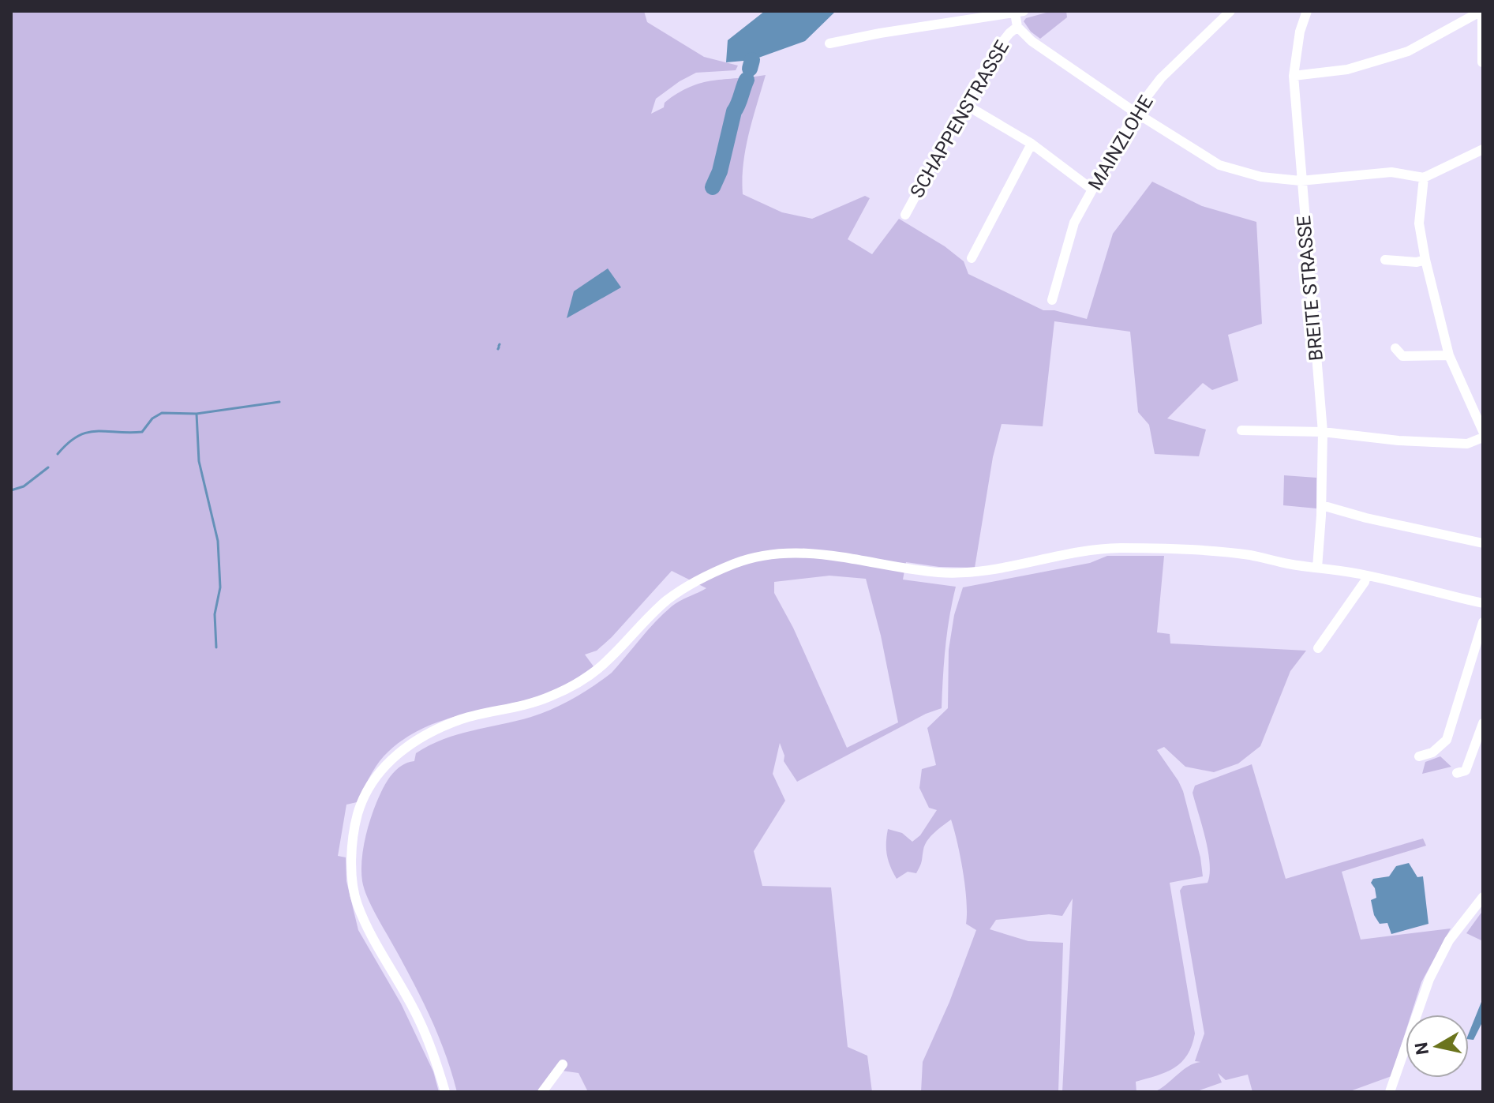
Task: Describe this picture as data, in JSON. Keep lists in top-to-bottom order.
{
  "streets": {
    "street": ["SCHAPPENSTRASSE", "MAINZLOHE", "BREITE STRASSE"]
  },
  "north": "left"
}
